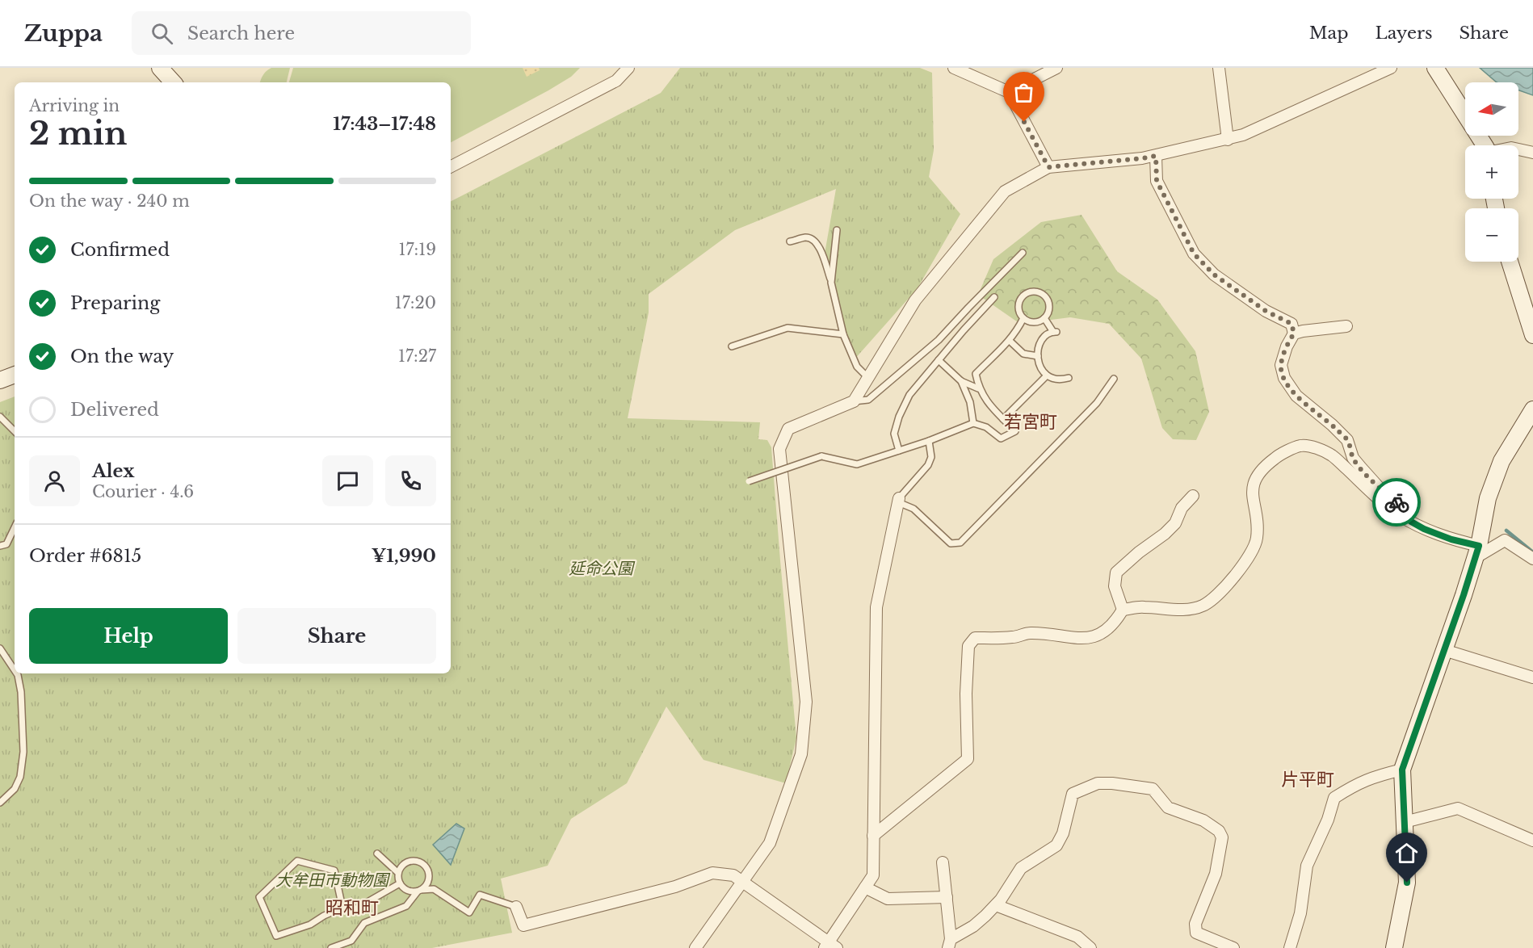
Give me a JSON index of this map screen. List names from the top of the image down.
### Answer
{
  "districts": ["若宮町", "片平町", "昭和町"],
  "parks": ["延命公園", "大牟田市動物園"],
  "north": "left",
  "page": {
    "header": "Zuppa",
    "search": "Search here",
    "nav": ["Map", "Layers", "Share"],
    "map_buttons": ["+", "−"],
    "heading": ["2 min", "Arriving in", "17:43–17:48"],
    "panel": [
      "Alex",
      "Courier · 4.6",
      "Order #6815",
      "¥1,990"
    ],
    "bar": "On the way · 240 m",
    "list": [
      ["Confirmed", "17:19"],
      ["Preparing", "17:20"],
      ["On the way", "17:27"],
      "Delivered"
    ],
    "buttons": ["Help", "Share"]
  }
}
